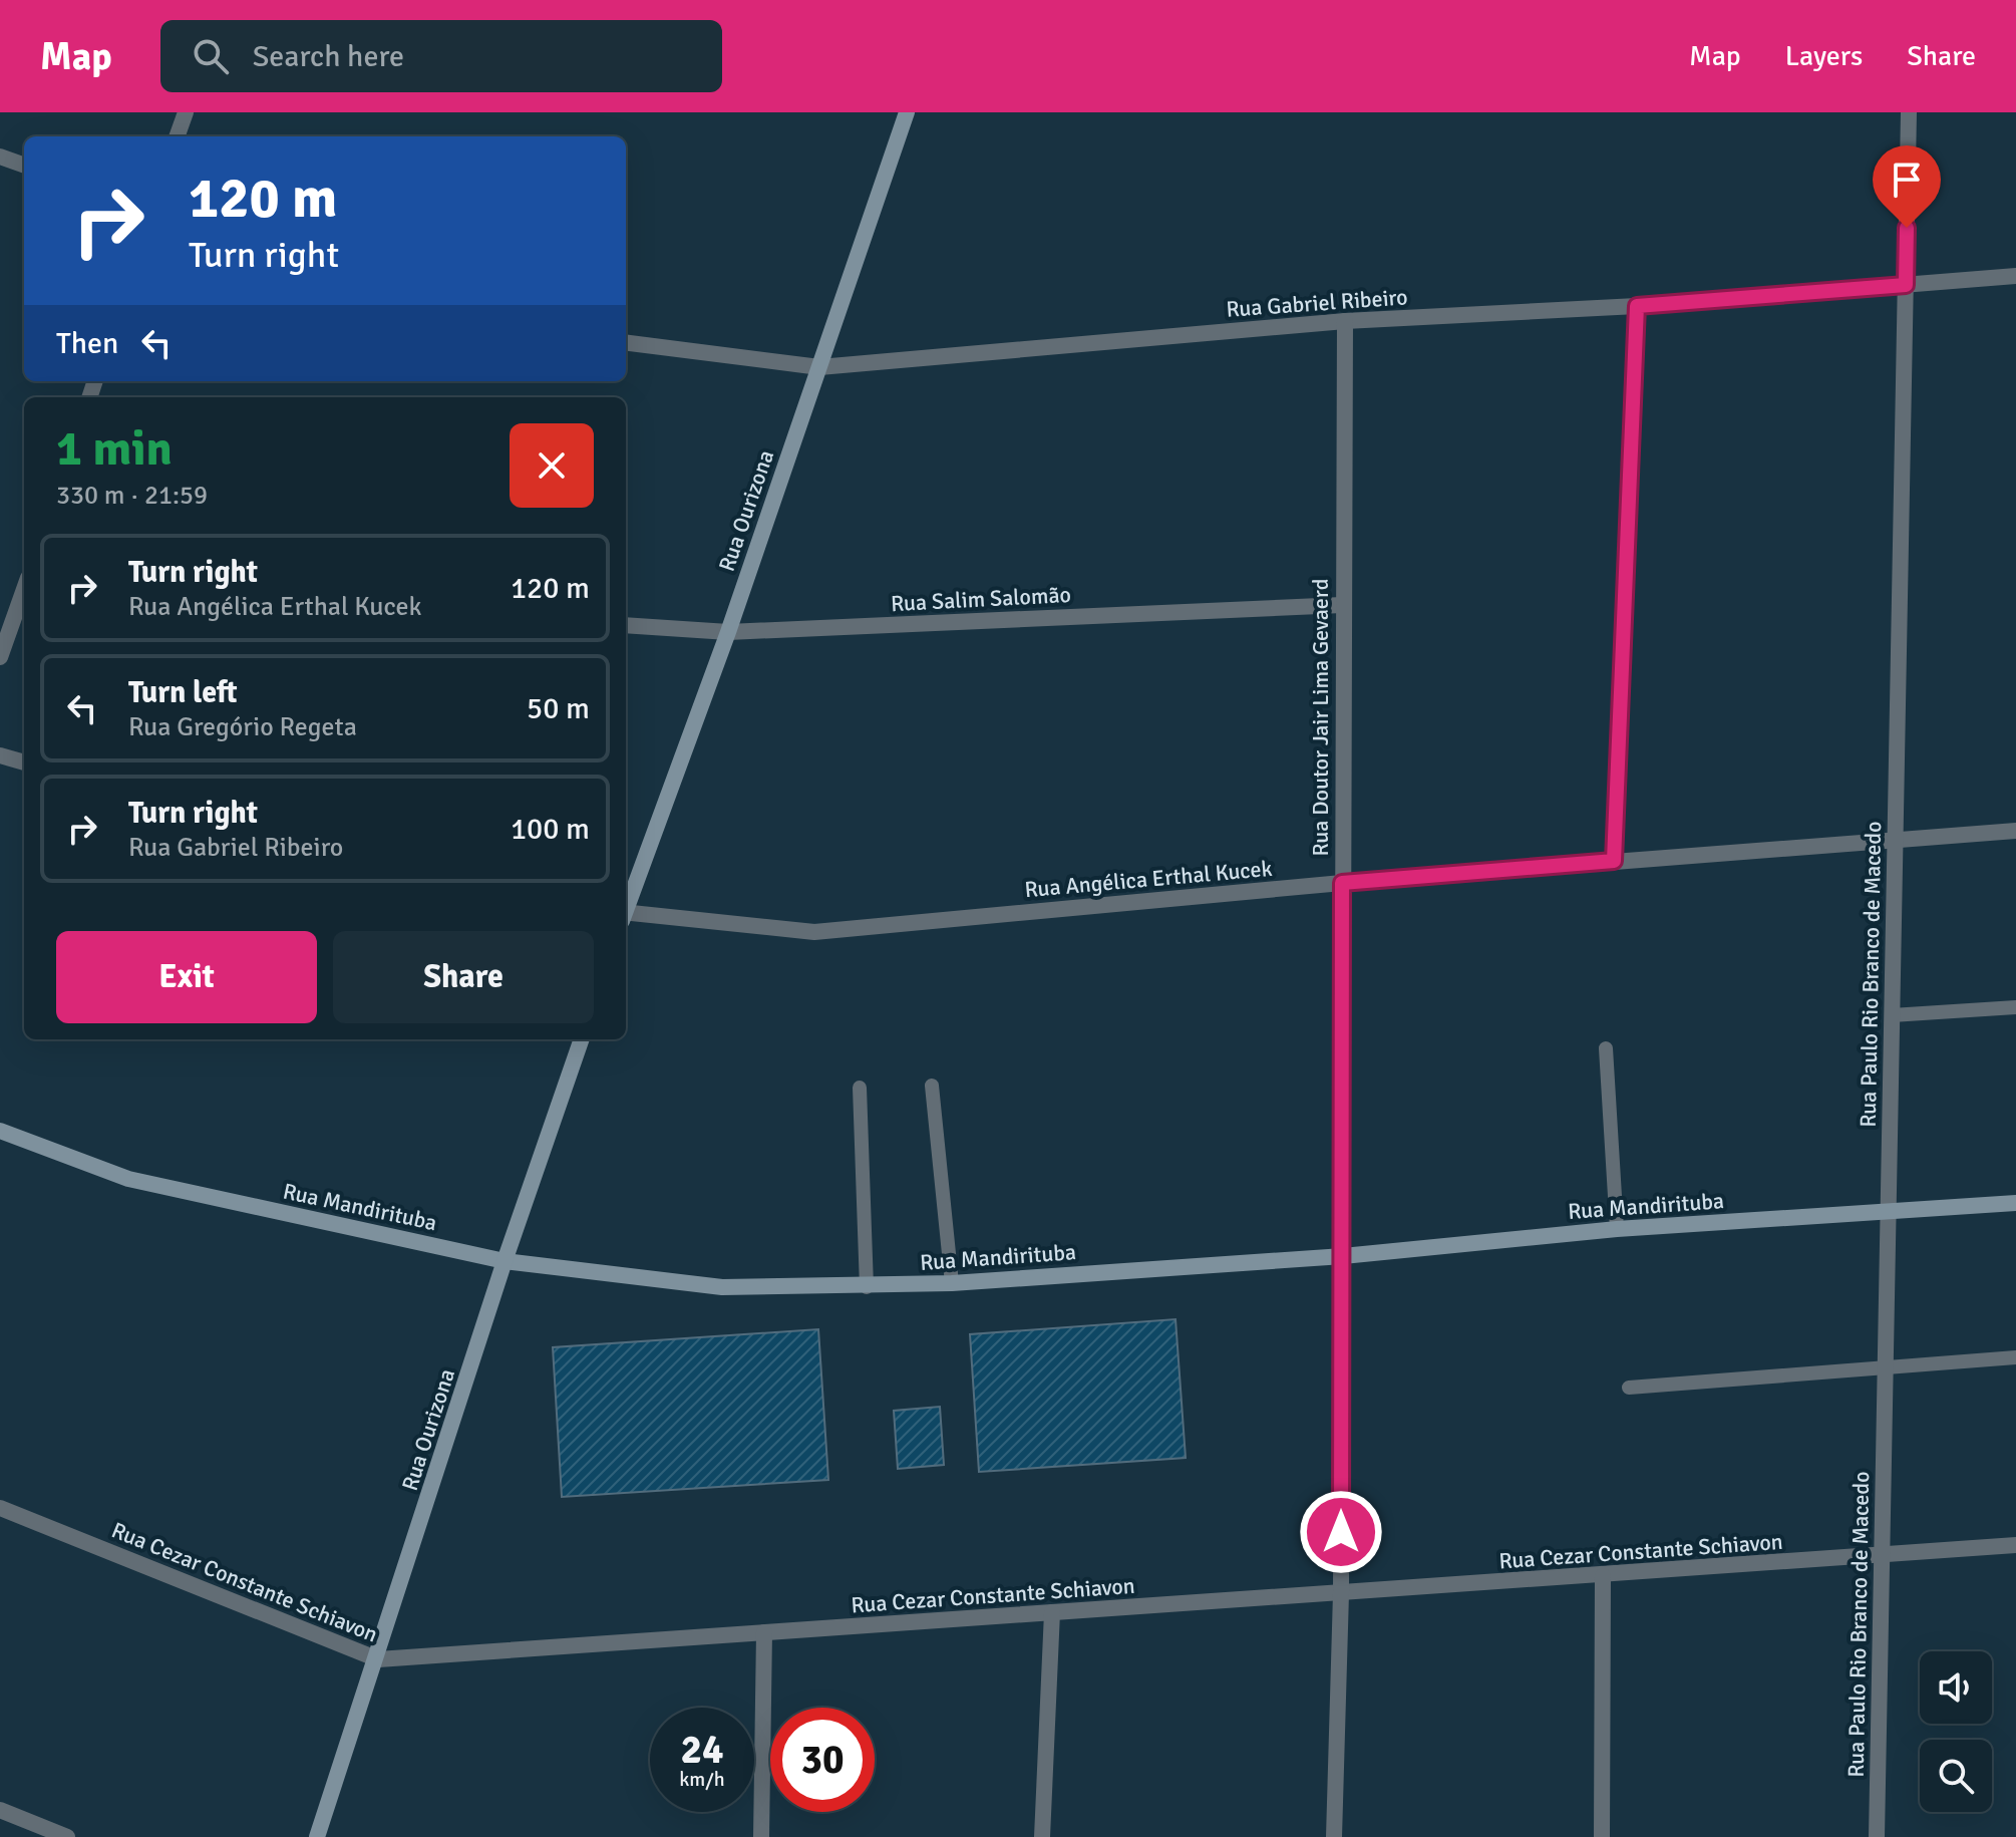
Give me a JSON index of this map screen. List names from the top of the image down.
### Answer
{
  "streets": {
    "street": [
      "Rua Gabriel Ribeiro",
      "Rua Ourizona",
      "Rua Salim Salomão",
      "Rua Doutor Jair Lima Gevaerd",
      "Rua Angélica Erthal Kucek",
      "Rua Paulo Rio Branco de Macedo",
      "Rua Mandirituba",
      "Rua Cezar Constante Schiavon"
    ]
  },
  "crossings": [
    ["Rua Gabriel Ribeiro", "Rua Ourizona"],
    ["Rua Gabriel Ribeiro", "Rua Doutor Jair Lima Gevaerd"],
    ["Rua Gabriel Ribeiro", "Rua Paulo Rio Branco de Macedo"],
    ["Rua Ourizona", "Rua Salim Salomão"],
    ["Rua Ourizona", "Rua Mandirituba"],
    ["Rua Ourizona", "Rua Cezar Constante Schiavon"],
    ["Rua Salim Salomão", "Rua Doutor Jair Lima Gevaerd"],
    ["Rua Doutor Jair Lima Gevaerd", "Rua Angélica Erthal Kucek"],
    ["Rua Doutor Jair Lima Gevaerd", "Rua Mandirituba"],
    ["Rua Doutor Jair Lima Gevaerd", "Rua Cezar Constante Schiavon"],
    ["Rua Angélica Erthal Kucek", "Rua Paulo Rio Branco de Macedo"],
    ["Rua Paulo Rio Branco de Macedo", "Rua Mandirituba"],
    ["Rua Paulo Rio Branco de Macedo", "Rua Cezar Constante Schiavon"]
  ],
  "page": {
    "header": "Map",
    "search": "Search here",
    "nav": ["Map", "Layers", "Share"],
    "turn": ["120 m", "Turn right"],
    "then": "Then",
    "heading": ["1 min", "330 m · 21:59"],
    "list": [
      {
        "name": "Turn right",
        "note": "Rua Angélica Erthal Kucek",
        "value": "120 m"
      },
      {
        "name": "Turn left",
        "note": "Rua Gregório Regeta",
        "value": "50 m"
      },
      {
        "name": "Turn right",
        "note": "Rua Gabriel Ribeiro",
        "value": "100 m"
      }
    ],
    "buttons": ["Exit", "Share"],
    "speed": "24 km/h",
    "limit": "30"
  }
}
